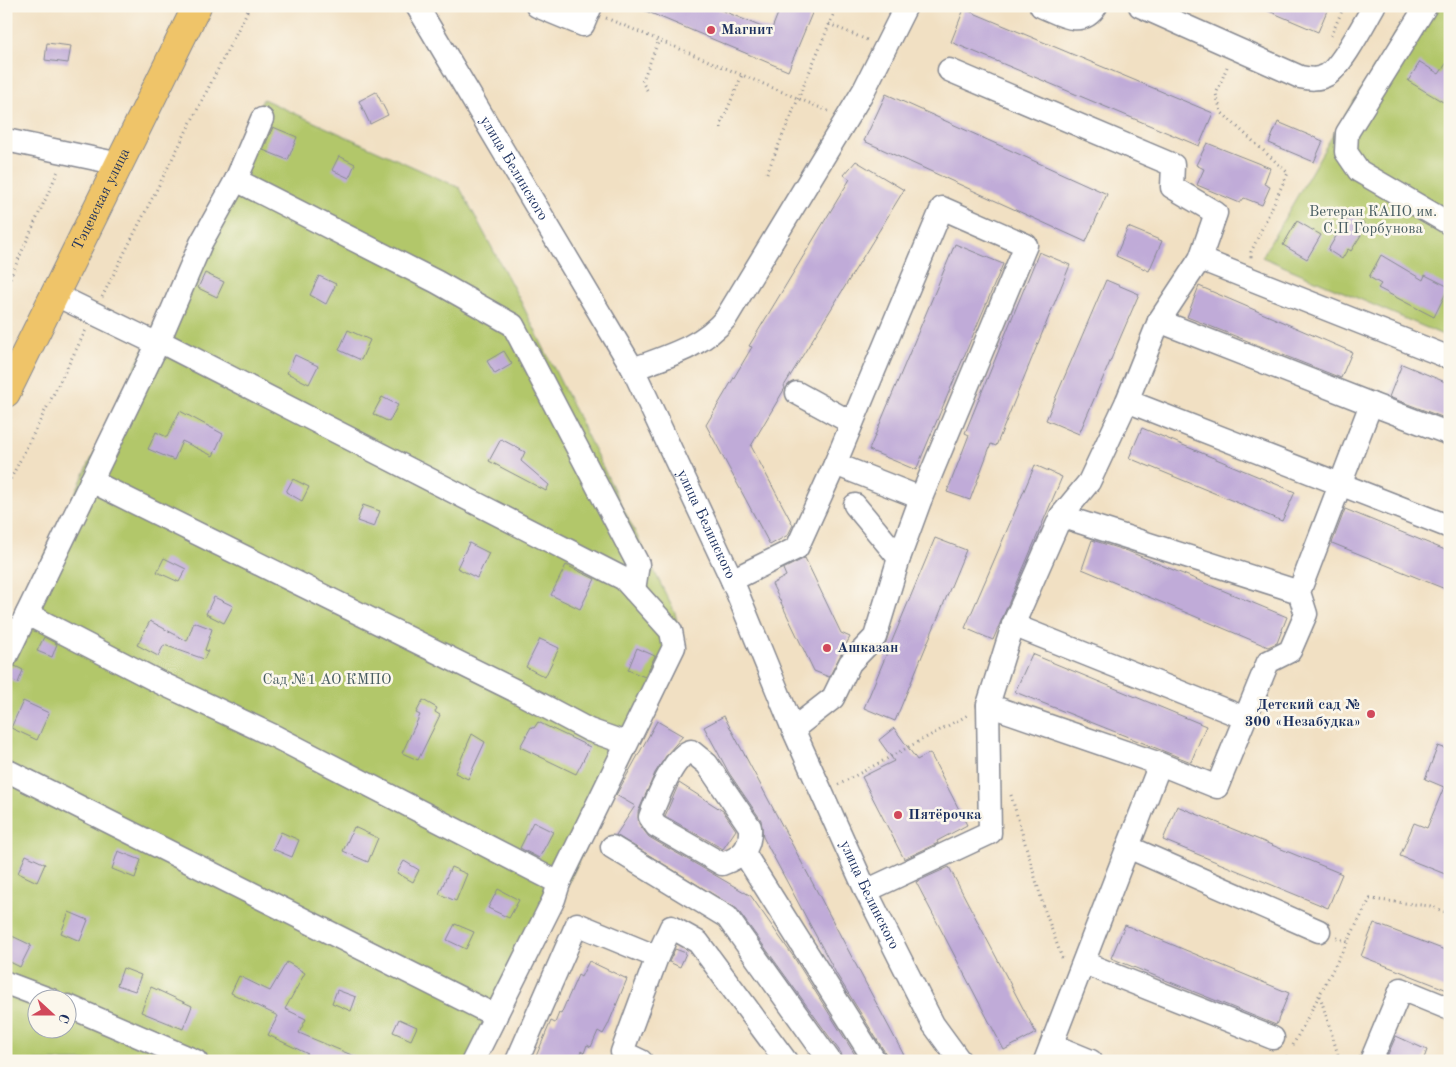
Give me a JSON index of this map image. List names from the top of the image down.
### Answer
{
  "streets": {
    "main road": ["Тэцевская улица"],
    "street": ["улица Белинского"]
  },
  "parks": ["Ветеран КАПО им. С.П Горбунова", "Сад №1 АО КМПО"],
  "places": [
    "Магнит",
    "Ашказан",
    "Детский сад № 300 «Незабудка»",
    "Пятёрочка"
  ],
  "north": "right"
}
